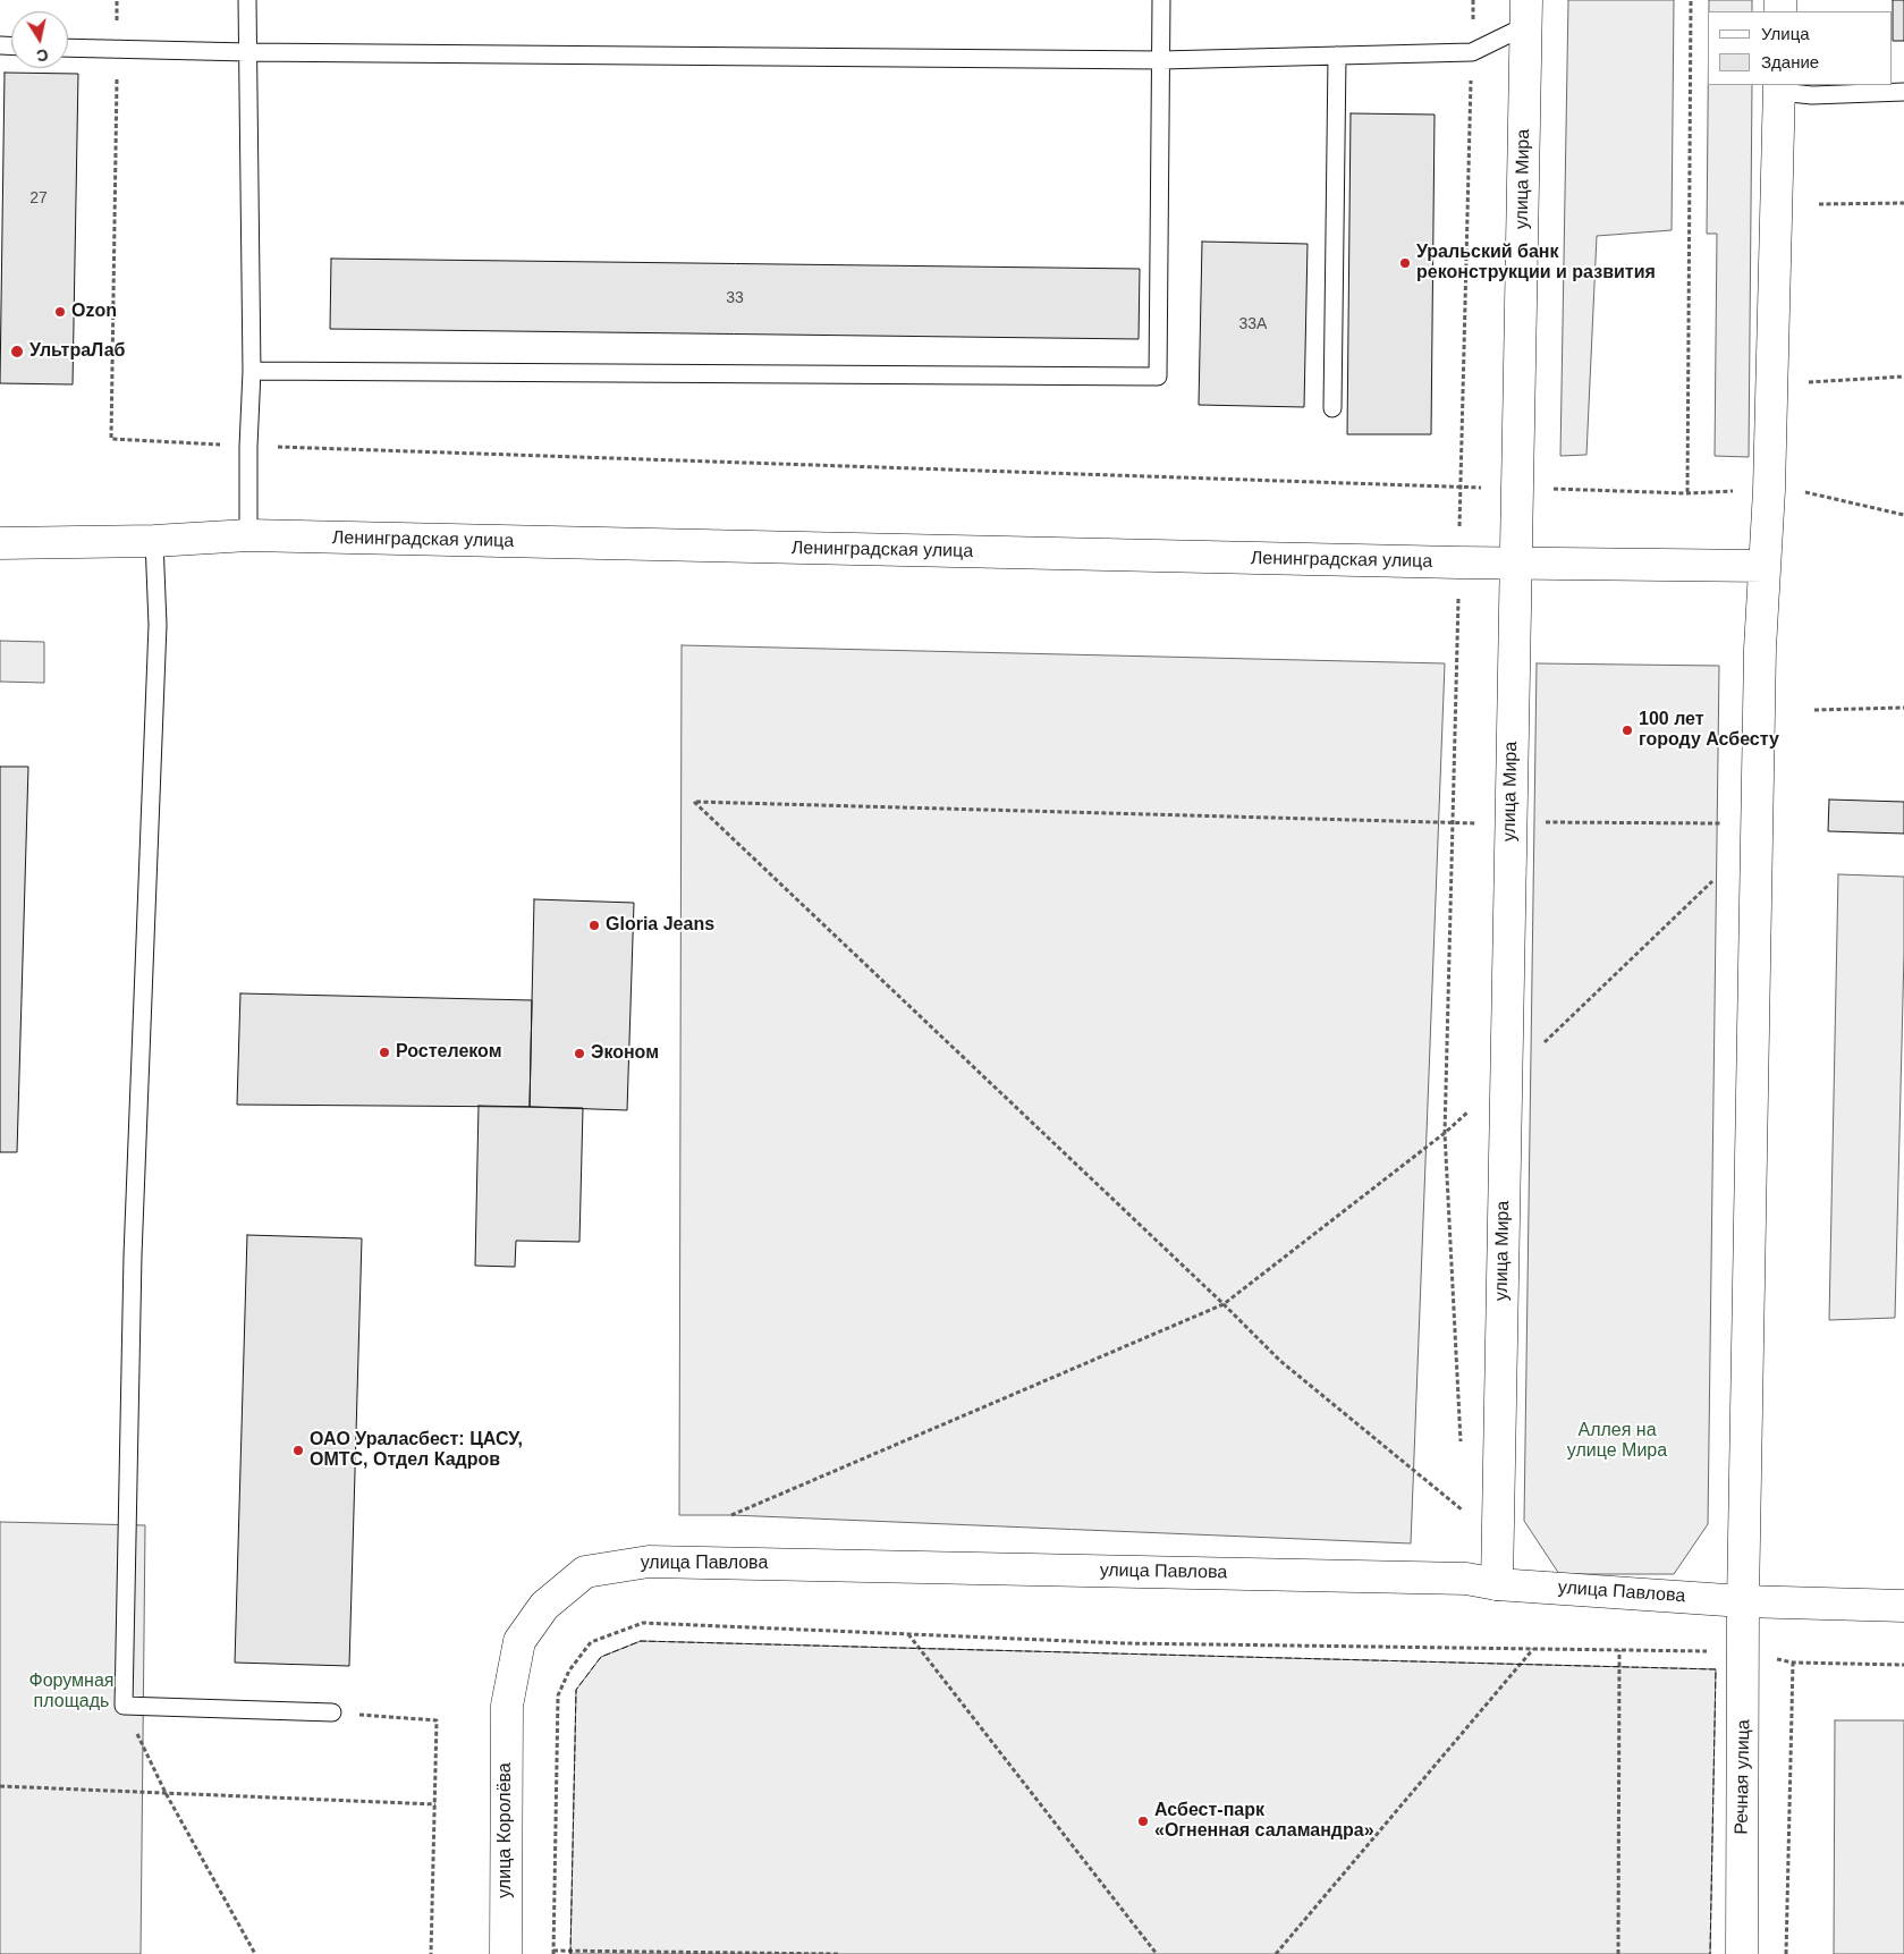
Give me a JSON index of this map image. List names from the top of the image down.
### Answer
{
  "streets": {
    "street": [
      "улица Мира",
      "Ленинградская улица",
      "улица Павлова",
      "Речная улица",
      "улица Королёва"
    ]
  },
  "crossings": [
    ["улица Мира", "Ленинградская улица"],
    ["улица Мира", "улица Павлова"],
    ["улица Павлова", "Речная улица"],
    ["улица Павлова", "улица Королёва"]
  ],
  "parks": ["Аллея на улице Мира", "Форумная площадь"],
  "places": [
    "Уральский банк реконструкции и развития",
    "Ozon",
    "УльтраЛаб",
    "100 лет городу Асбесту",
    "Gloria Jeans",
    "Ростелеком",
    "Эконом",
    "ОАО Ураласбест: ЦАСУ, ОМТС, Отдел Кадров",
    "Асбест-парк «Огненная саламандра»"
  ],
  "house_numbers": ["27", "33", "33А"],
  "legend": ["Улица", "Здание"],
  "north": "bottom"
}
